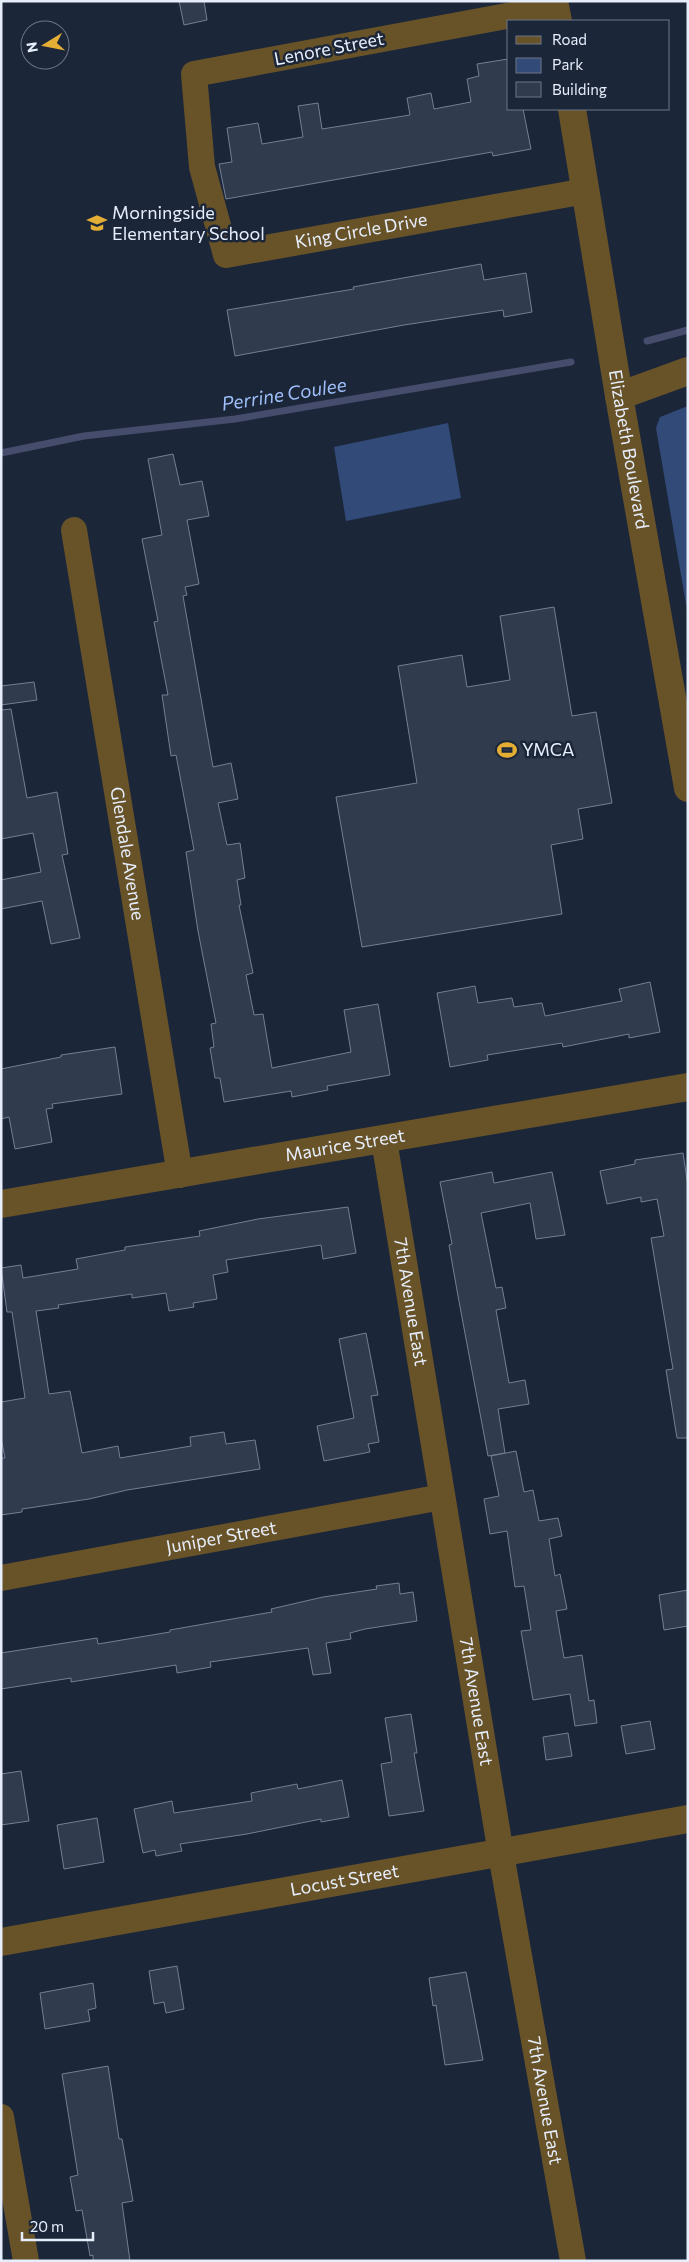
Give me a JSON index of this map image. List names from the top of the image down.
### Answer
{
  "streets": {
    "street": [
      "Lenore Street",
      "King Circle Drive",
      "Elizabeth Boulevard",
      "Glendale Avenue",
      "Maurice Street",
      "7th Avenue East",
      "Juniper Street",
      "Locust Street"
    ]
  },
  "crossings": [
    ["Lenore Street", "King Circle Drive"],
    ["King Circle Drive", "Elizabeth Boulevard"],
    ["Glendale Avenue", "Maurice Street"],
    ["Maurice Street", "7th Avenue East"],
    ["7th Avenue East", "Juniper Street"],
    ["7th Avenue East", "Locust Street"]
  ],
  "water": ["Perrine Coulee"],
  "places": {
    "school or university": ["Morningside Elementary School"],
    "sports": ["YMCA"]
  },
  "legend": ["Road", "Park", "Building"],
  "scale_bar": "20 m",
  "north": "left"
}
